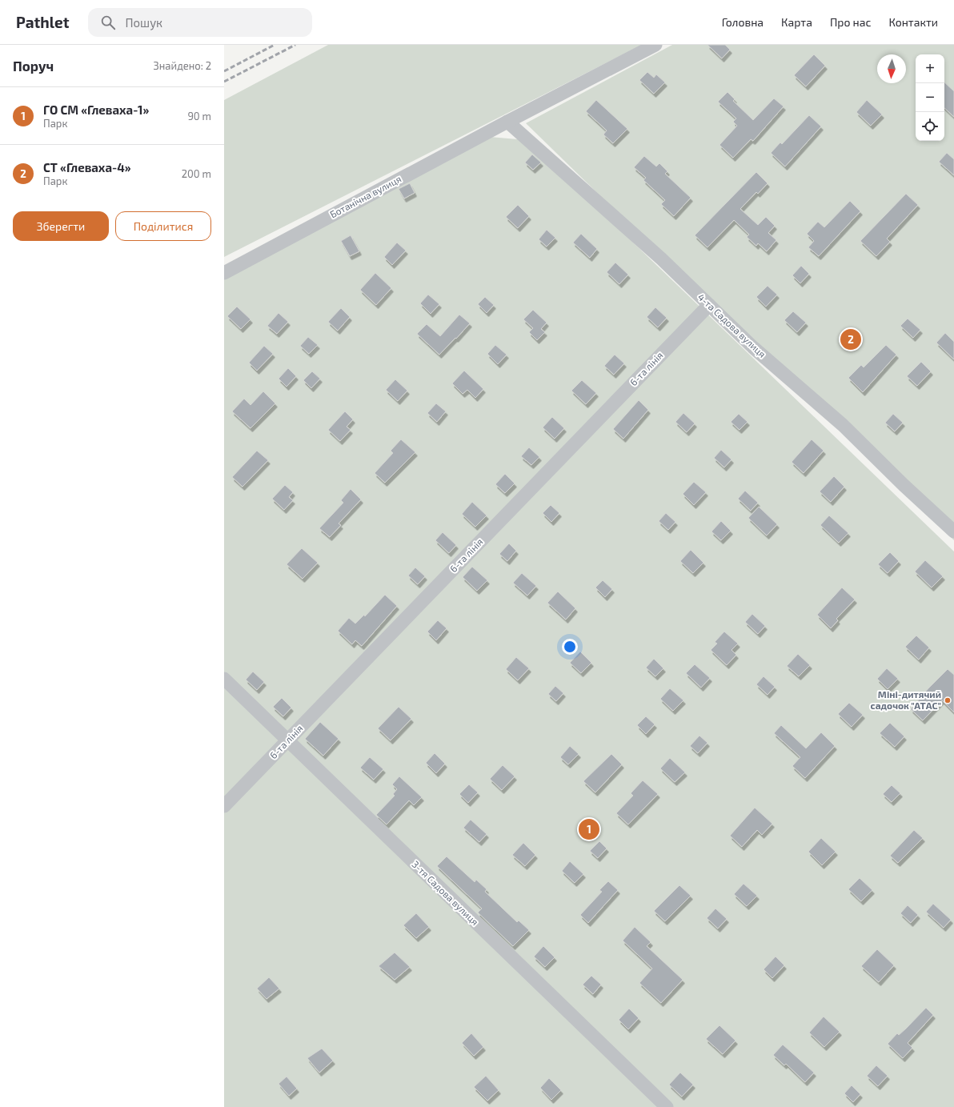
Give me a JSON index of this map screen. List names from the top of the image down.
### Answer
{
  "streets": {
    "street": [
      "Ботанічна вулиця",
      "4-та Садова вулиця",
      "6-та лінія",
      "3-тя Садова вулиця"
    ]
  },
  "crossings": [
    ["Ботанічна вулиця", "4-та Садова вулиця"],
    ["4-та Садова вулиця", "6-та лінія"],
    ["6-та лінія", "3-тя Садова вулиця"]
  ],
  "places": ["Міні-дитячий садочок \"АТАС\""],
  "north": "bottom",
  "page": {
    "header": "Pathlet",
    "search": "Пошук",
    "nav": [
      "Головна",
      "Карта",
      "Про нас",
      "Контакти"
    ],
    "heading": ["Поруч", "Знайдено: 2"],
    "map_buttons": ["+", "−"],
    "list": [
      {
        "mark": "1",
        "name": "ГО СМ «Глеваха-1»",
        "note": "Парк",
        "value": "90 m"
      },
      {
        "mark": "2",
        "name": "СТ «Глеваха-4»",
        "note": "Парк",
        "value": "200 m"
      }
    ],
    "buttons": ["Зберегти", "Поділитися"],
    "pins": ["2", "1"]
  }
}
